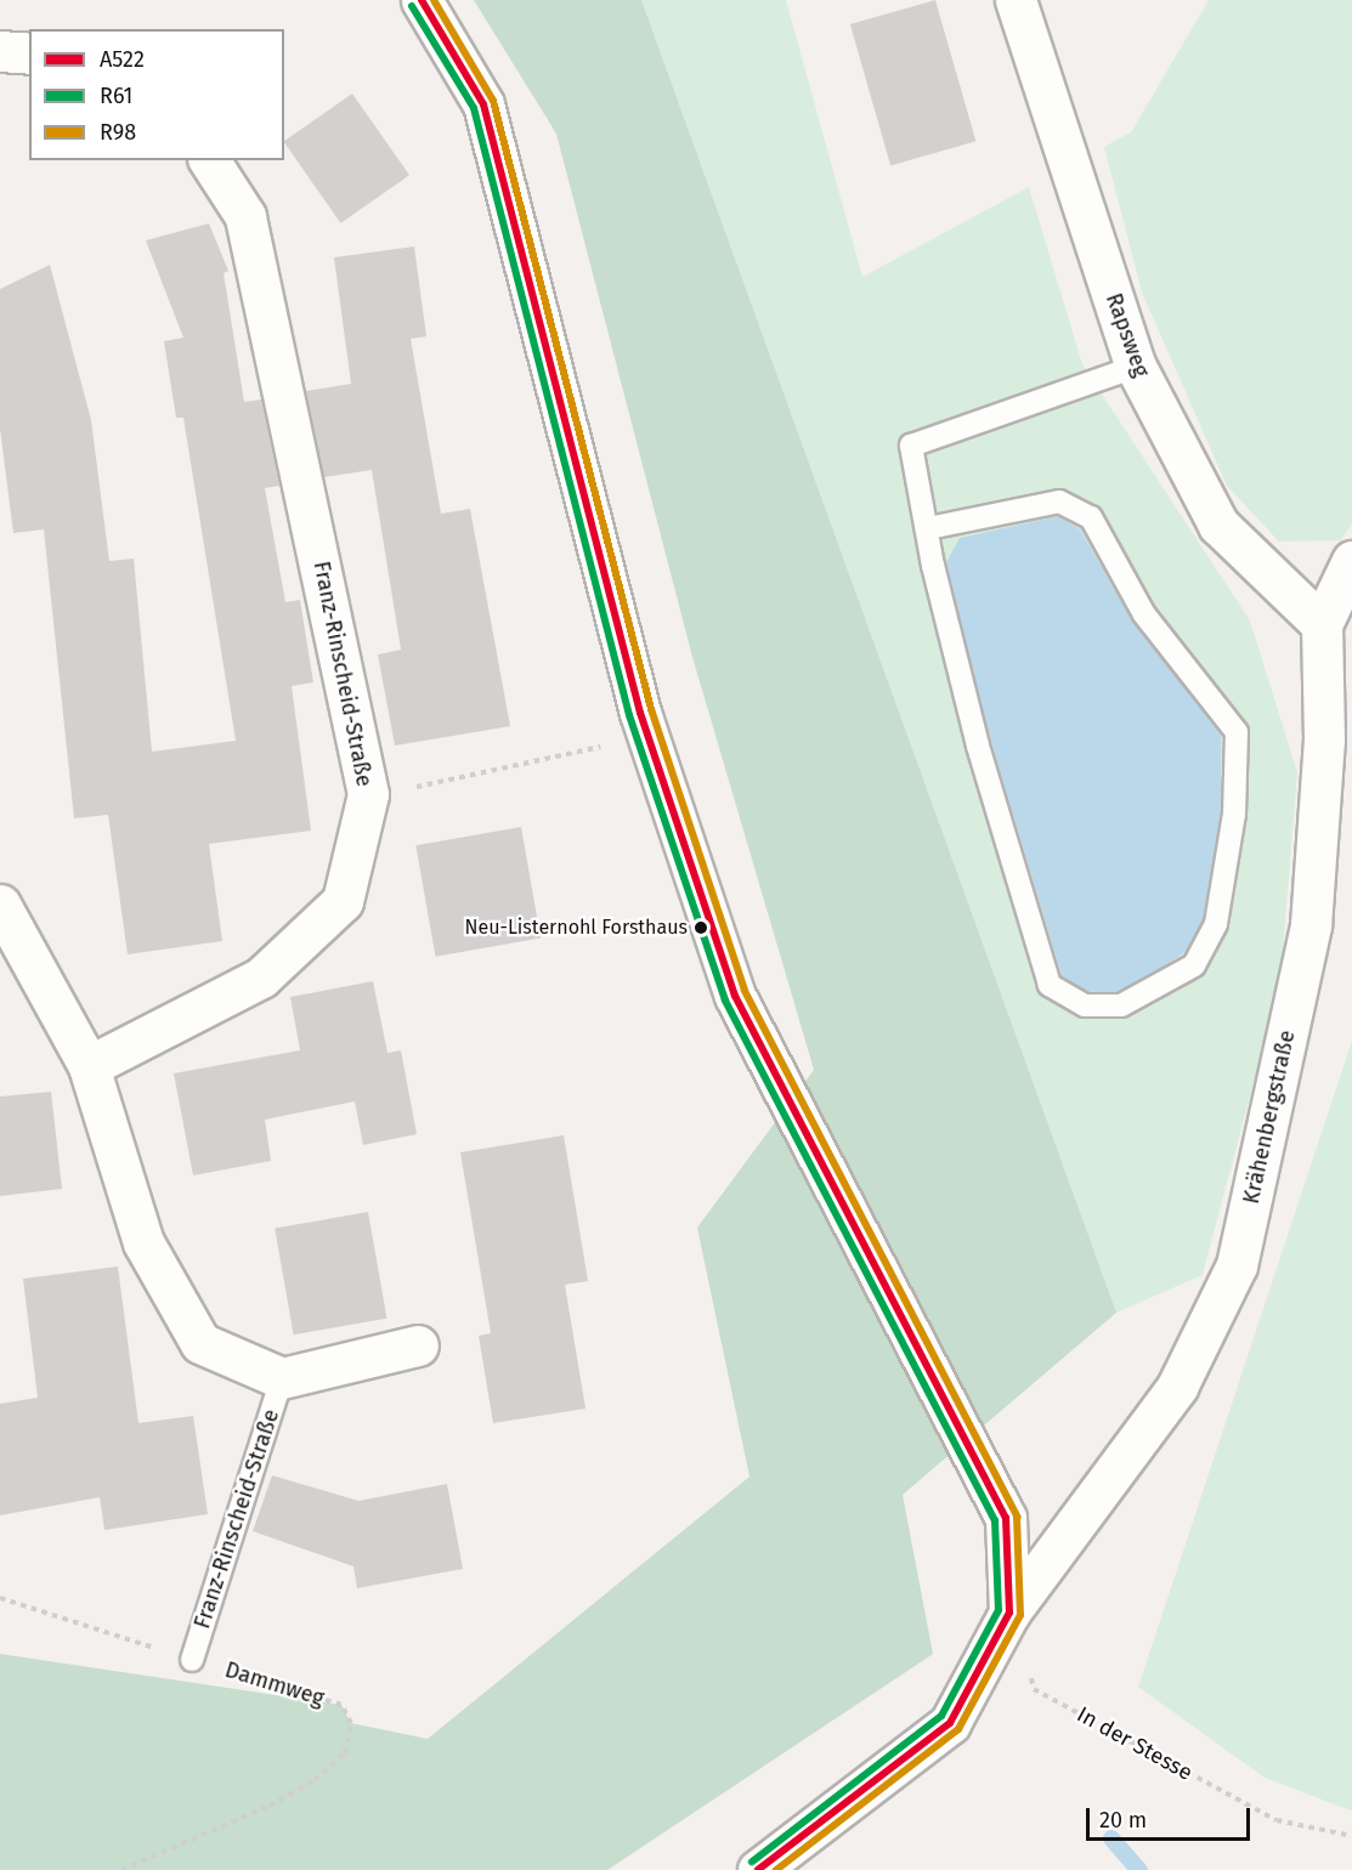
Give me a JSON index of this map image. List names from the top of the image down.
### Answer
{
  "streets": {
    "street": ["Rapsweg", "Franz-Rinscheid-Straße", "Krähenbergstraße"],
    "path": ["Dammweg", "In der Stesse"]
  },
  "crossings": [
    ["Rapsweg", "Krähenbergstraße"],
    ["Franz-Rinscheid-Straße", "Dammweg"],
    ["Krähenbergstraße", "In der Stesse"]
  ],
  "places": ["Neu-Listernohl Forsthaus"],
  "lines": ["transit line A522", "transit line R98", "transit line R61"],
  "legend": ["A522", "R61", "R98"],
  "scale_bar": "20 m"
}
